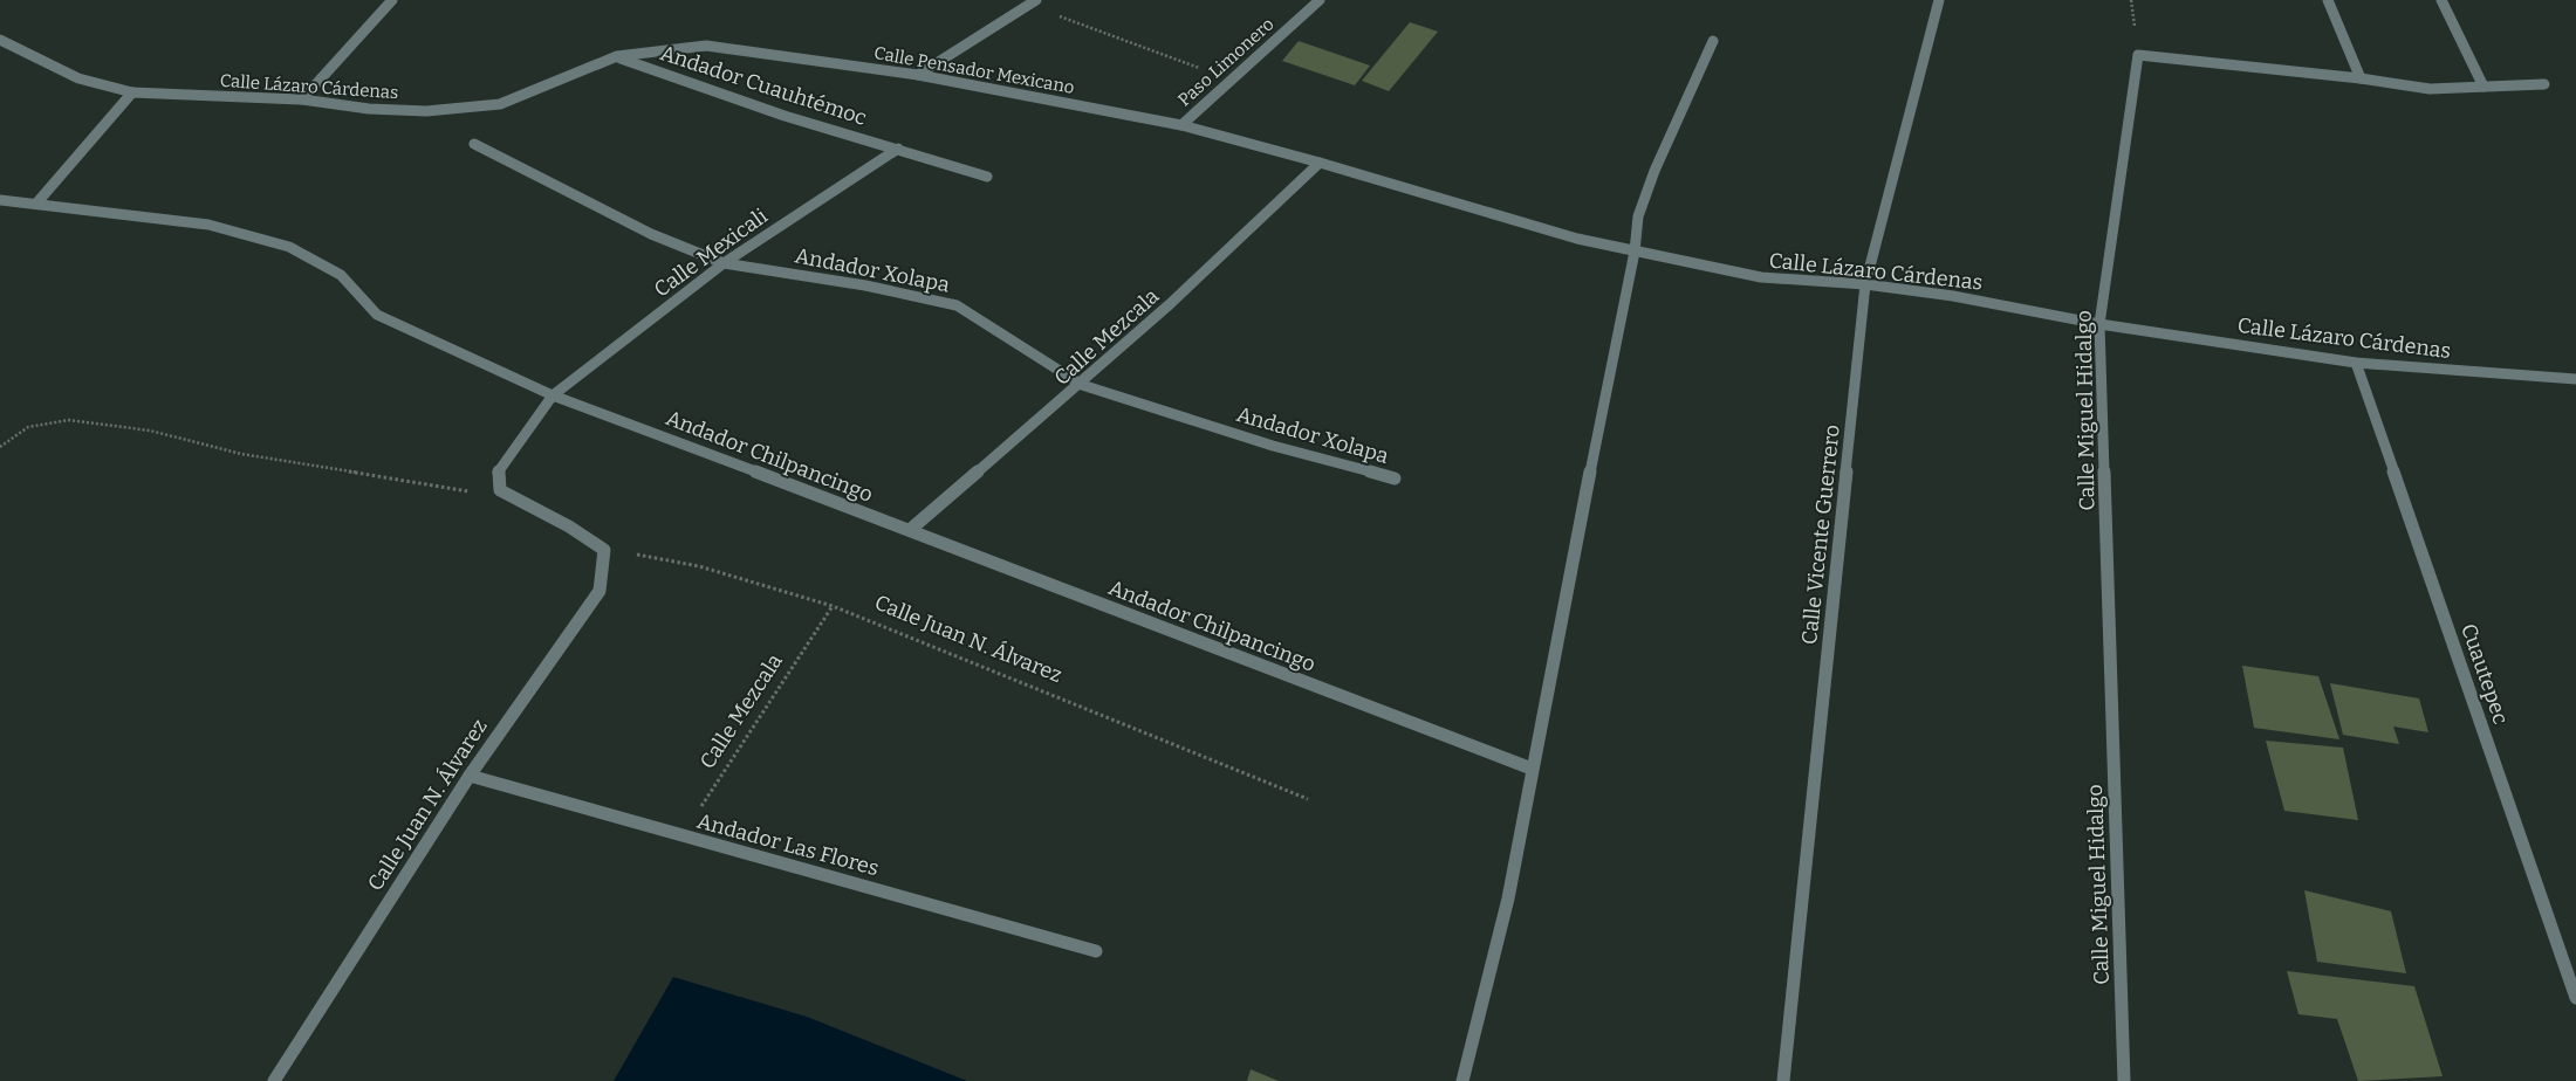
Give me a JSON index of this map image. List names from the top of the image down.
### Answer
{
  "streets": {
    "street": [
      "Paso Limonero",
      "Calle Pensador Mexicano",
      "Andador Cuauhtémoc",
      "Calle Lázaro Cárdenas",
      "Calle Mexicali",
      "Andador Xolapa",
      "Calle Mezcala",
      "Calle Miguel Hidalgo",
      "Andador Chilpancingo",
      "Calle Vicente Guerrero",
      "Calle Juan N. Álvarez",
      "Cuautepec",
      "Andador Las Flores"
    ]
  },
  "crossings": [
    ["Paso Limonero", "Calle Pensador Mexicano"],
    ["Calle Pensador Mexicano", "Andador Cuauhtémoc"],
    ["Calle Pensador Mexicano", "Calle Lázaro Cárdenas"],
    ["Calle Pensador Mexicano", "Calle Mezcala"],
    ["Andador Cuauhtémoc", "Calle Lázaro Cárdenas"],
    ["Andador Cuauhtémoc", "Calle Mexicali"],
    ["Calle Lázaro Cárdenas", "Calle Mezcala"],
    ["Calle Lázaro Cárdenas", "Calle Miguel Hidalgo"],
    ["Calle Lázaro Cárdenas", "Calle Vicente Guerrero"],
    ["Calle Lázaro Cárdenas", "Cuautepec"],
    ["Calle Mexicali", "Andador Xolapa"],
    ["Calle Mexicali", "Andador Chilpancingo"],
    ["Andador Xolapa", "Calle Mezcala"],
    ["Calle Mezcala", "Andador Chilpancingo"],
    ["Calle Mezcala", "Calle Juan N. Álvarez"],
    ["Calle Mezcala", "Andador Las Flores"],
    ["Calle Juan N. Álvarez", "Andador Las Flores"]
  ]
}
